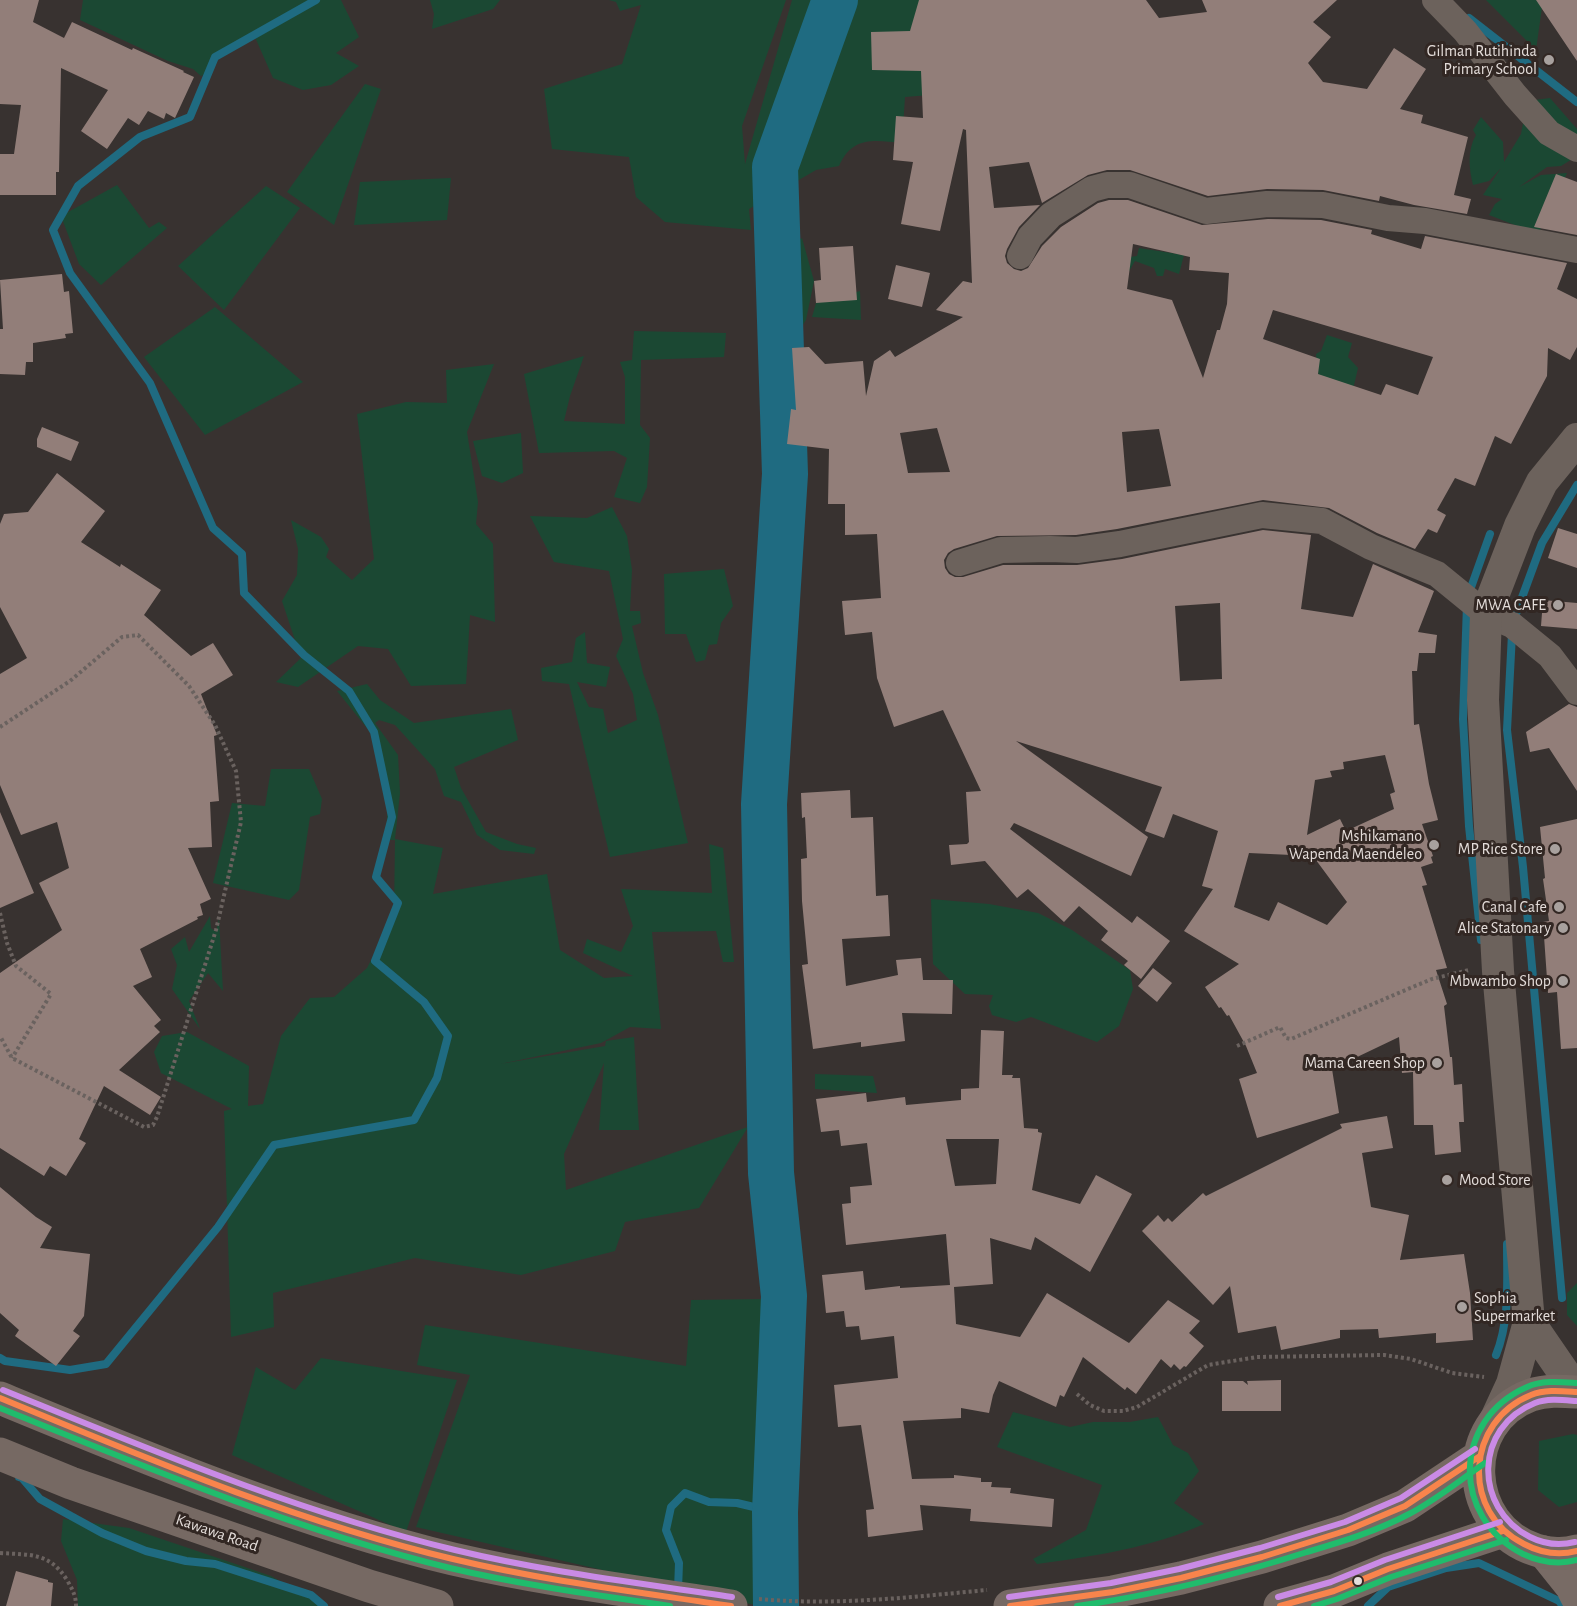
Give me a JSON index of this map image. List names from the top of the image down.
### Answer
{
  "streets": {
    "main road": ["Kawawa Road"]
  },
  "places": [
    "Gilman Rutihinda Primary School",
    "MWA CAFE",
    "Mshikamano Wapenda Maendeleo",
    "MP Rice Store",
    "Canal Cafe",
    "Alice Statonary",
    "Mbwambo Shop",
    "Mama Careen Shop",
    "Mood Store",
    "Sophia Supermarket"
  ]
}
